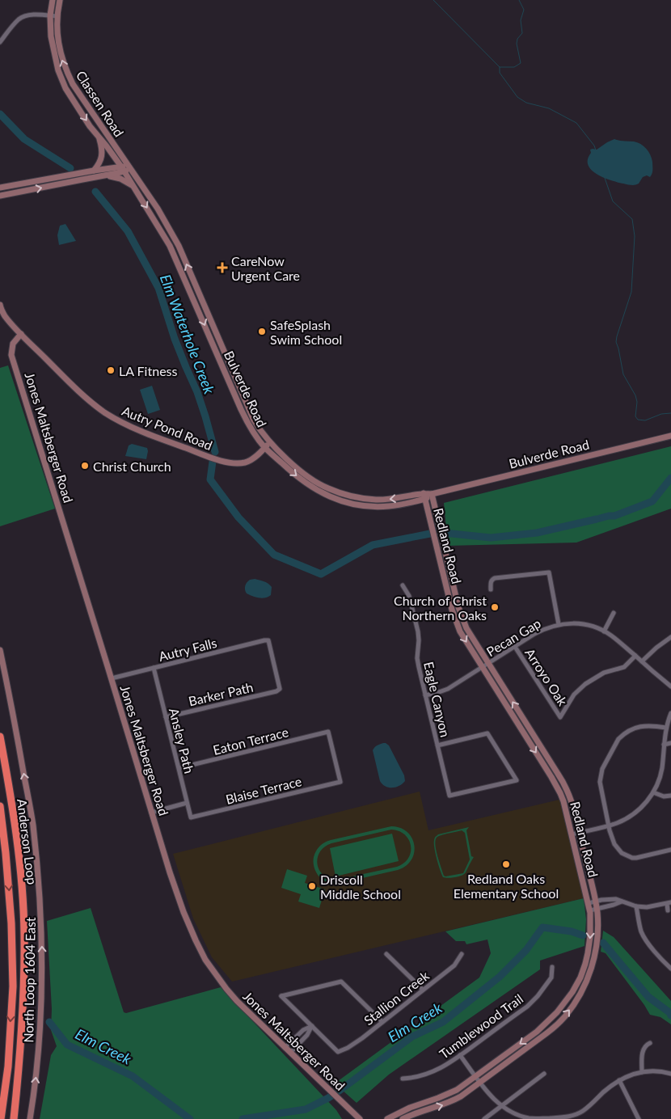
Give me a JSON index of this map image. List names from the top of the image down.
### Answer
{
  "streets": {
    "highway": ["Anderson Loop"],
    "main road": [
      "Classen Road",
      "Bulverde Road",
      "Autry Pond Road",
      "Jones Maltsberger Road",
      "Redland Road",
      "North Loop 1604 East"
    ],
    "street": [
      "Pecan Gap",
      "Autry Falls",
      "Arroyo Oak",
      "Barker Path",
      "Eagle Canyon",
      "Ansley Path",
      "Eaton Terrace",
      "Blaise Terrace",
      "Stallion Creek",
      "Tumblewood Trail"
    ]
  },
  "crossings": [
    ["Classen Road", "Bulverde Road"],
    ["Bulverde Road", "Autry Pond Road"],
    ["Bulverde Road", "Redland Road"],
    ["Autry Pond Road", "Jones Maltsberger Road"],
    ["Jones Maltsberger Road", "Autry Falls"],
    ["Redland Road", "Pecan Gap"],
    ["Pecan Gap", "Arroyo Oak"],
    ["Pecan Gap", "Eagle Canyon"],
    ["Autry Falls", "Barker Path"],
    ["Autry Falls", "Ansley Path"],
    ["Barker Path", "Ansley Path"],
    ["Ansley Path", "Eaton Terrace"],
    ["Ansley Path", "Blaise Terrace"],
    ["Eaton Terrace", "Blaise Terrace"]
  ],
  "one_way": ["North Loop 1604 East"],
  "water": ["Elm Waterhole Creek", "Elm Creek"],
  "places": {
    "health": ["CareNow Urgent Care"],
    "other": [
      "SafeSplash Swim School",
      "LA Fitness",
      "Christ Church",
      "Church of Christ Northern Oaks",
      "Redland Oaks Elementary School",
      "Driscoll Middle School"
    ]
  }
}
